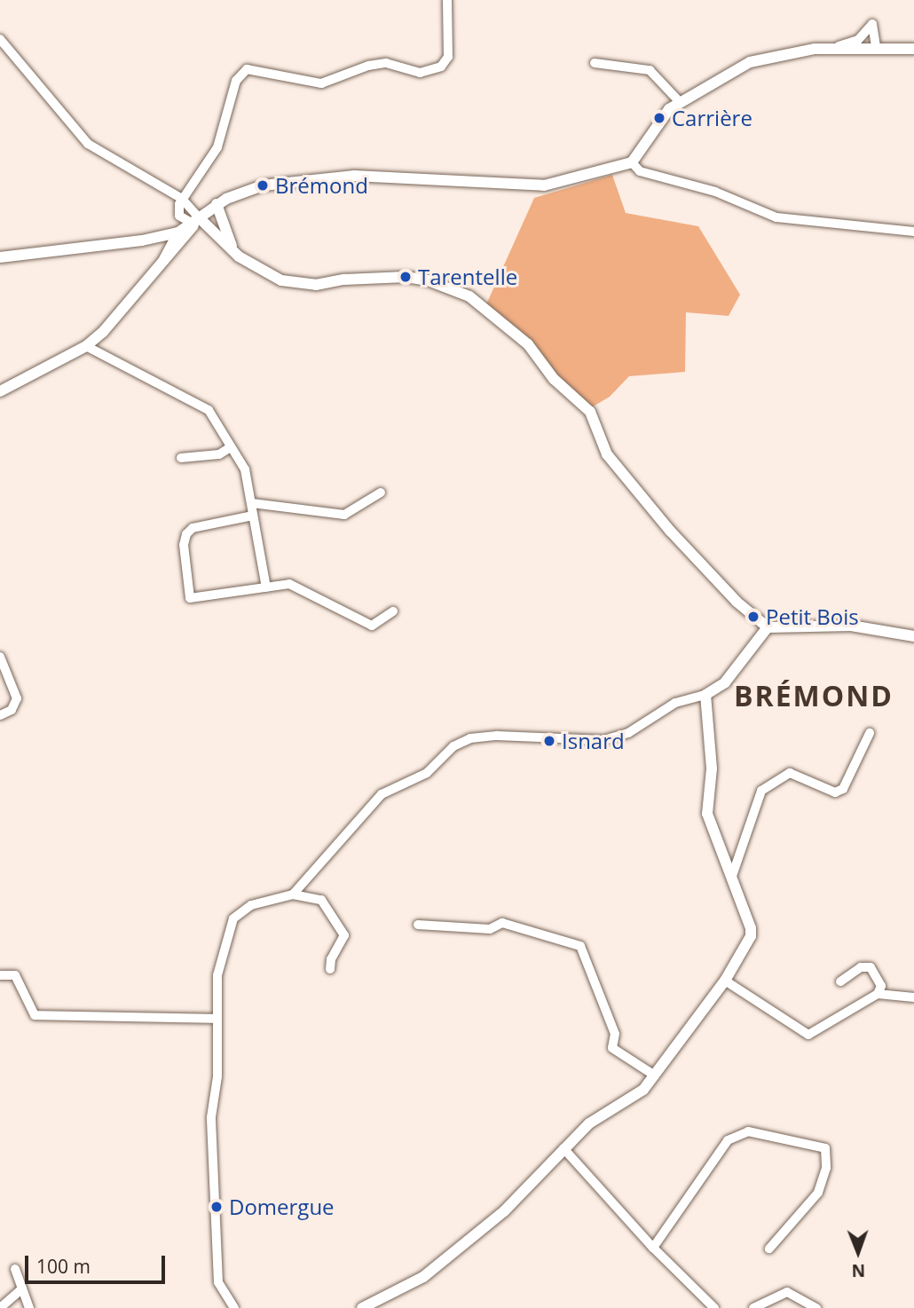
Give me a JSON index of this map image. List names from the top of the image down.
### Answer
{
  "districts": ["BRÉMOND"],
  "places": [
    "Carrière",
    "Brémond",
    "Tarentelle",
    "Petit Bois",
    "Isnard",
    "Domergue"
  ],
  "scale_bar": "100 m",
  "north": "bottom"
}
